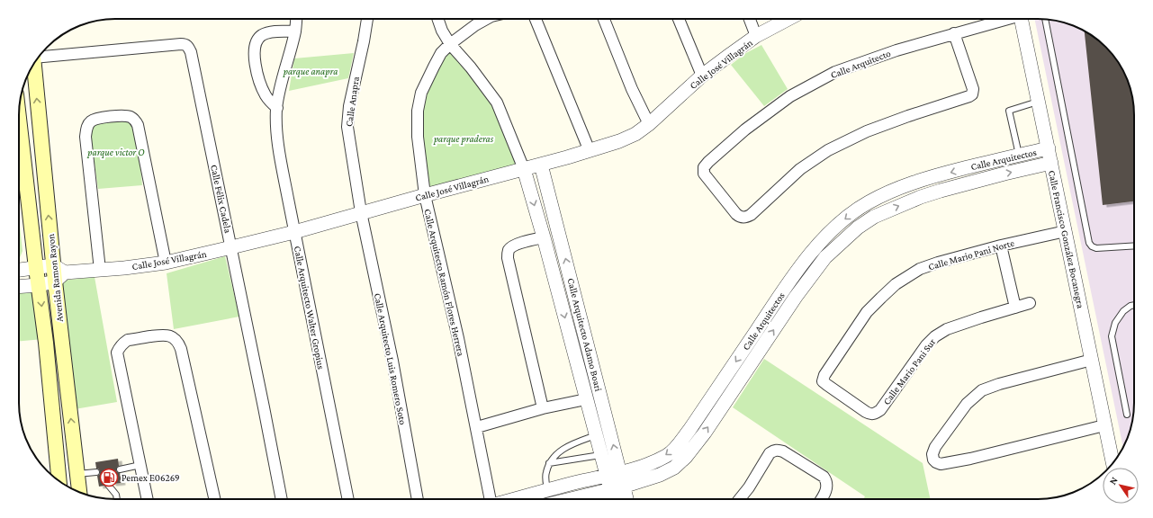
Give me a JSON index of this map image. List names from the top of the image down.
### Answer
{
  "streets": {
    "main road": ["Avenida Ramon Rayon"],
    "street": [
      "Calle José Villagrán",
      "Calle Arquitecto",
      "Calle Anapra",
      "Calle Arquitectos",
      "Calle Félix Cadela",
      "Calle Francisco González Bocanegra",
      "Calle Mario Pani Norte",
      "Calle Arquitecto Ramón Flores Herrera",
      "Calle Arquitecto Walter Gropius",
      "Calle Arquitecto Adamo Boari",
      "Calle Arquitecto Luis Romero Soto",
      "Calle Mario Pani Sur"
    ]
  },
  "crossings": [
    ["Calle José Villagrán", "Calle Anapra"],
    ["Calle José Villagrán", "Calle Félix Cadela"],
    ["Calle José Villagrán", "Avenida Ramon Rayon"],
    ["Calle José Villagrán", "Calle Arquitecto Ramón Flores Herrera"],
    ["Calle José Villagrán", "Calle Arquitecto Walter Gropius"],
    ["Calle José Villagrán", "Calle Arquitecto Adamo Boari"],
    ["Calle José Villagrán", "Calle Arquitecto Luis Romero Soto"],
    ["Calle Anapra", "Calle Arquitecto Luis Romero Soto"],
    ["Calle Arquitectos", "Calle Francisco González Bocanegra"],
    ["Calle Arquitectos", "Calle Arquitecto Adamo Boari"],
    ["Calle Francisco González Bocanegra", "Calle Mario Pani Norte"],
    ["Calle Mario Pani Norte", "Calle Mario Pani Sur"]
  ],
  "parks": ["parque anapra", "parque praderas", "parque victor O"],
  "places": {
    "fuel station": ["Pemex E06269"]
  },
  "north": "top left"
}
